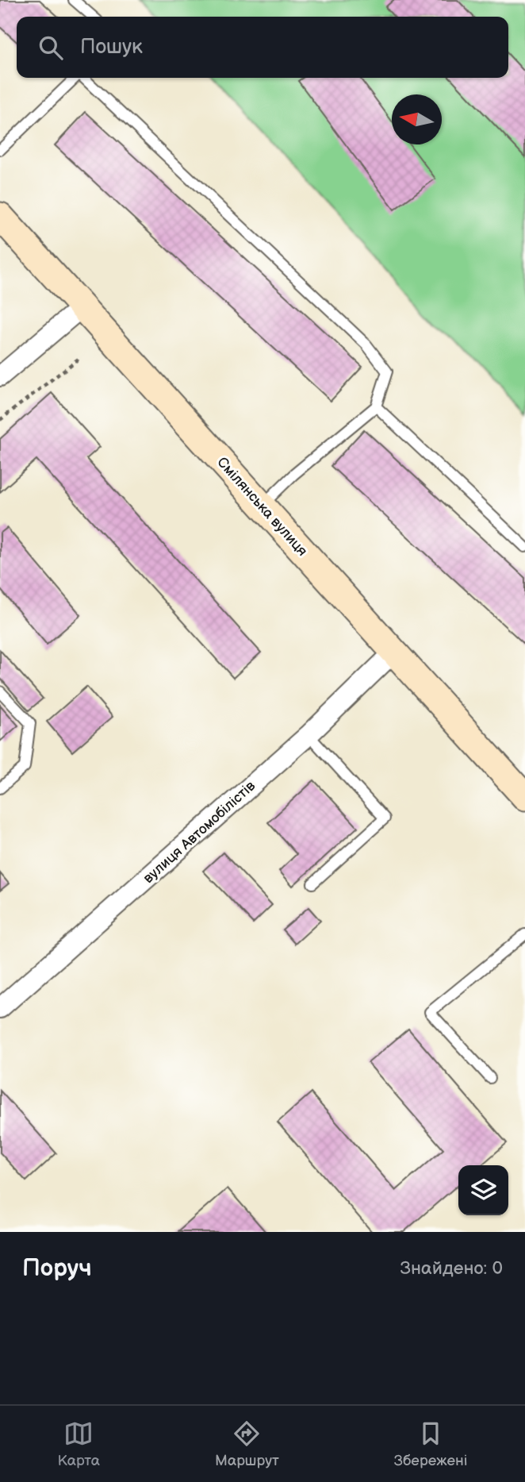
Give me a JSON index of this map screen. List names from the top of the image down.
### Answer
{
  "streets": {
    "main road": ["Смілянська вулиця"],
    "street": ["вулиця Автомобілістів"]
  },
  "crossings": [
    ["Смілянська вулиця", "вулиця Автомобілістів"]
  ],
  "north": "left",
  "page": {
    "search": "Пошук",
    "heading": ["Поруч", "Знайдено: 0"],
    "nav": ["Карта", "Маршрут", "Збережені"]
  }
}
